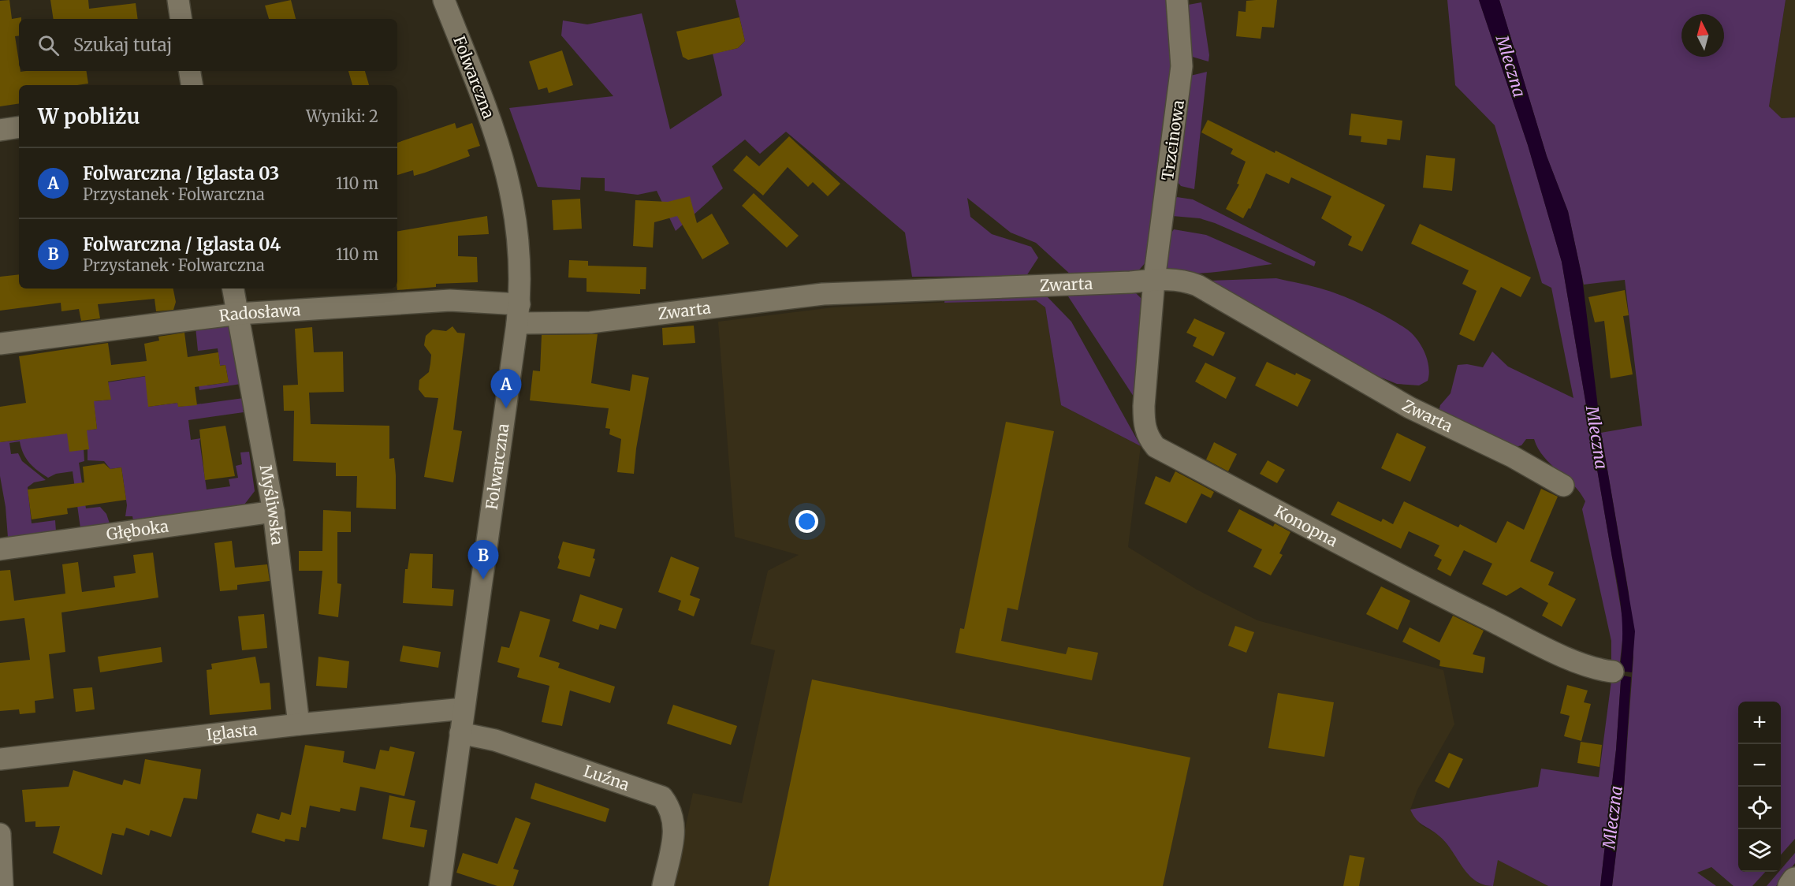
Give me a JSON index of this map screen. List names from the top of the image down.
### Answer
{
  "streets": {
    "street": [
      "Folwarczna",
      "Trzcinowa",
      "Zwarta",
      "Radosława",
      "Myśliwska",
      "Konopna",
      "Głęboka",
      "Iglasta",
      "Luźna"
    ]
  },
  "crossings": [
    ["Folwarczna", "Zwarta"],
    ["Folwarczna", "Radosława"],
    ["Folwarczna", "Iglasta"],
    ["Folwarczna", "Luźna"],
    ["Trzcinowa", "Zwarta"],
    ["Trzcinowa", "Konopna"],
    ["Zwarta", "Radosława"],
    ["Zwarta", "Konopna"],
    ["Radosława", "Myśliwska"],
    ["Myśliwska", "Głęboka"],
    ["Myśliwska", "Iglasta"]
  ],
  "water": ["Mleczna"],
  "north": "top",
  "page": {
    "search": "Szukaj tutaj",
    "heading": ["W pobliżu", "Wyniki: 2"],
    "list": [
      {
        "mark": "A",
        "name": "Folwarczna / Iglasta 03",
        "note": "Przystanek · Folwarczna",
        "value": "110 m"
      },
      {
        "mark": "B",
        "name": "Folwarczna / Iglasta 04",
        "note": "Przystanek · Folwarczna",
        "value": "110 m"
      }
    ],
    "pins": ["A", "B"],
    "map_buttons": ["+", "−"]
  }
}
